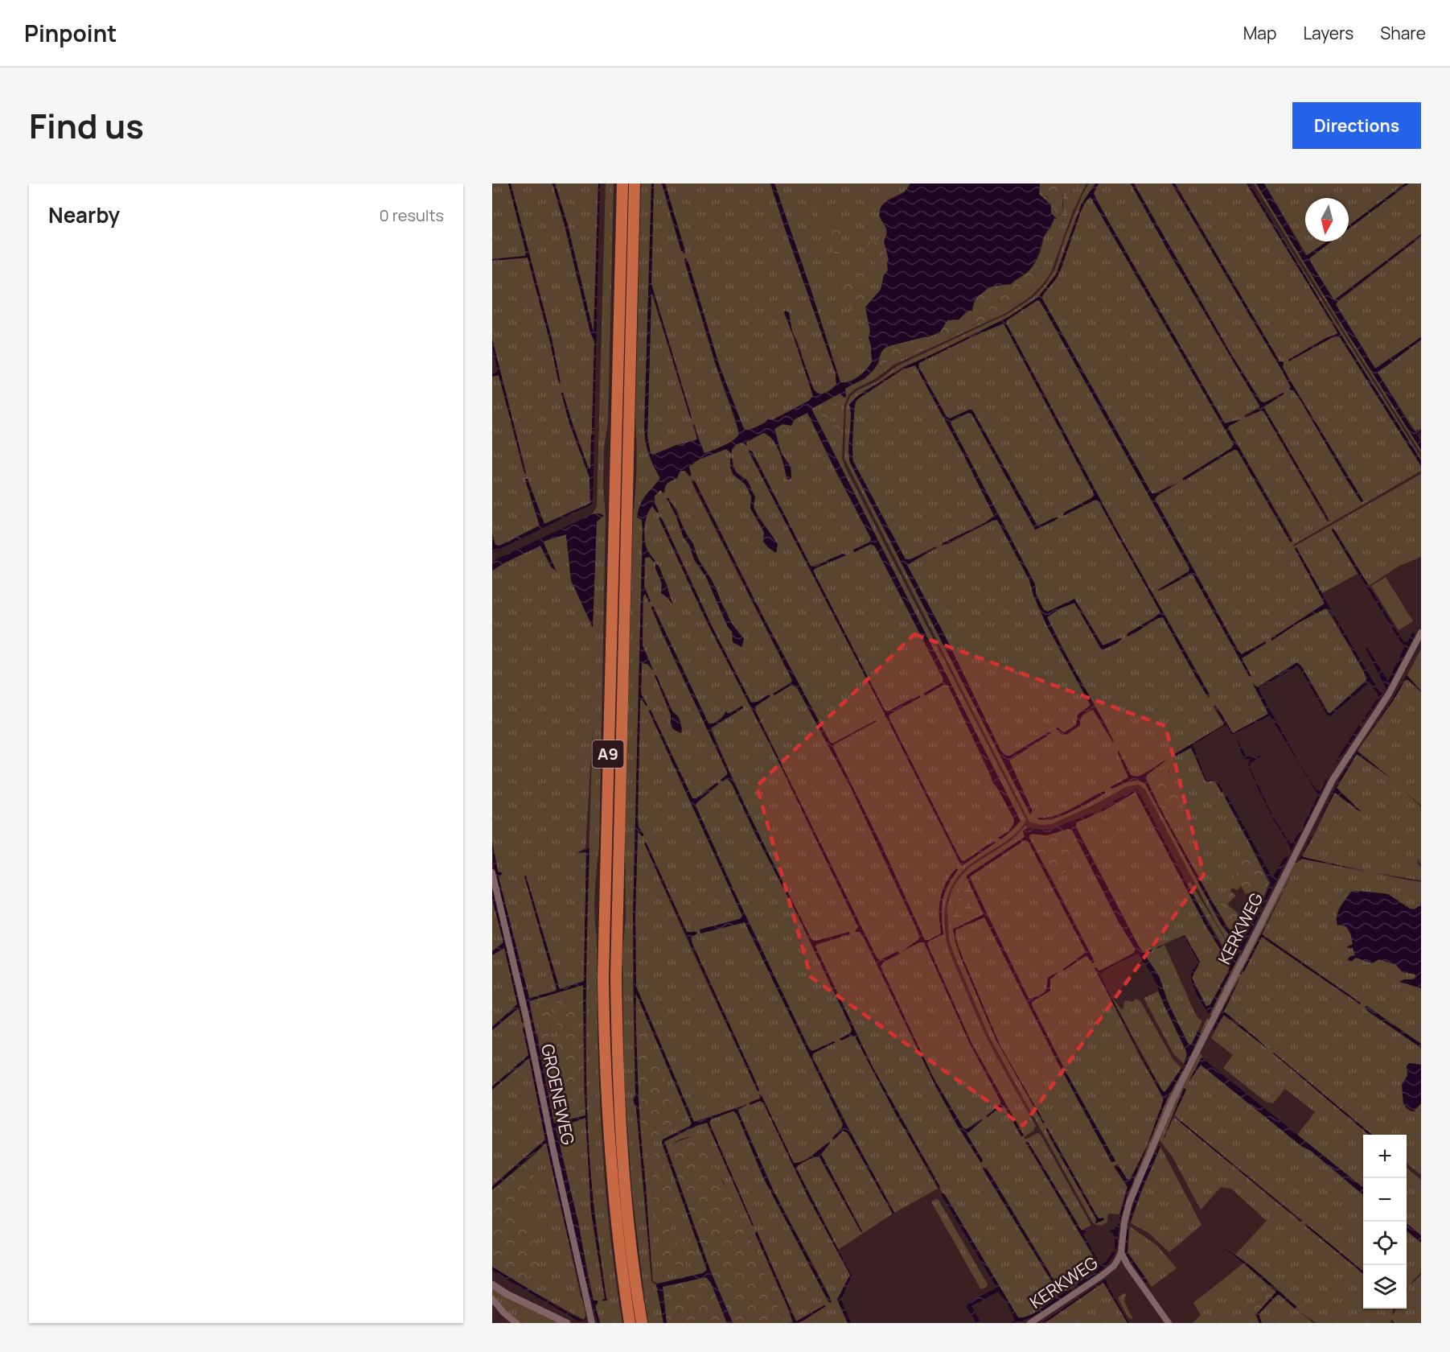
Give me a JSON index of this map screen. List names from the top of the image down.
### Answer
{
  "streets": {
    "highway": ["A9"],
    "street": ["KERKWEG", "GROENEWEG"]
  },
  "north": "bottom",
  "page": {
    "header": "Pinpoint",
    "nav": ["Map", "Layers", "Share"],
    "title": "Find us",
    "buttons": "Directions",
    "heading": ["Nearby", "0 results"],
    "map_buttons": ["+", "−"]
  }
}
